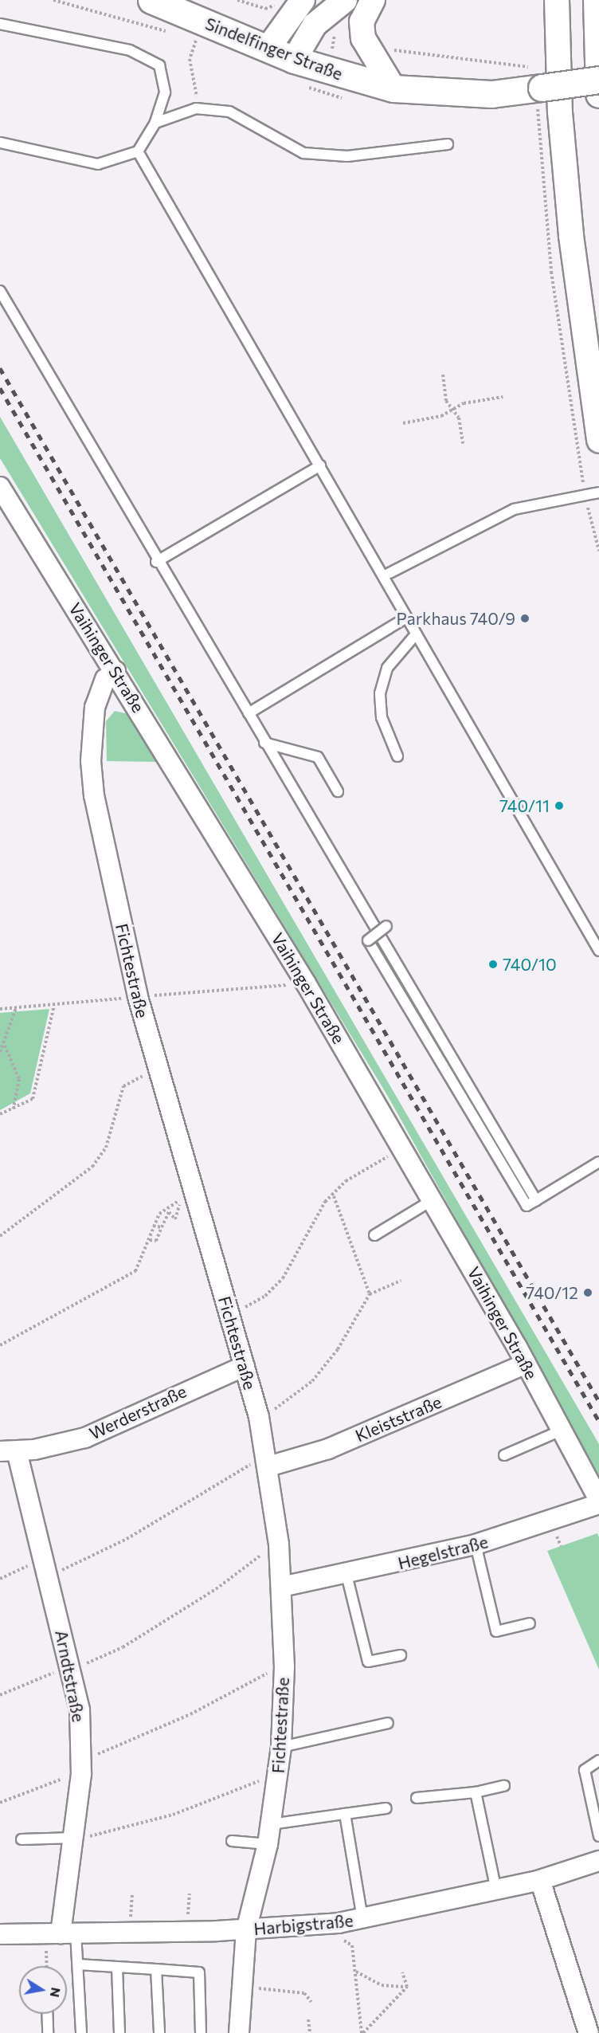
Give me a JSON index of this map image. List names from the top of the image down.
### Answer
{
  "streets": {
    "main road": ["Sindelfinger Straße"],
    "street": [
      "Vaihinger Straße",
      "Fichtestraße",
      "Werderstraße",
      "Kleiststraße",
      "Hegelstraße",
      "Arndtstraße",
      "Harbigstraße"
    ]
  },
  "crossings": [
    ["Vaihinger Straße", "Fichtestraße"],
    ["Vaihinger Straße", "Kleiststraße"],
    ["Fichtestraße", "Werderstraße"],
    ["Fichtestraße", "Kleiststraße"],
    ["Fichtestraße", "Hegelstraße"],
    ["Fichtestraße", "Harbigstraße"],
    ["Werderstraße", "Arndtstraße"],
    ["Arndtstraße", "Harbigstraße"]
  ],
  "places": [
    "Parkhaus 740/9",
    "740/11",
    "740/10",
    "740/12"
  ],
  "north": "right"
}
